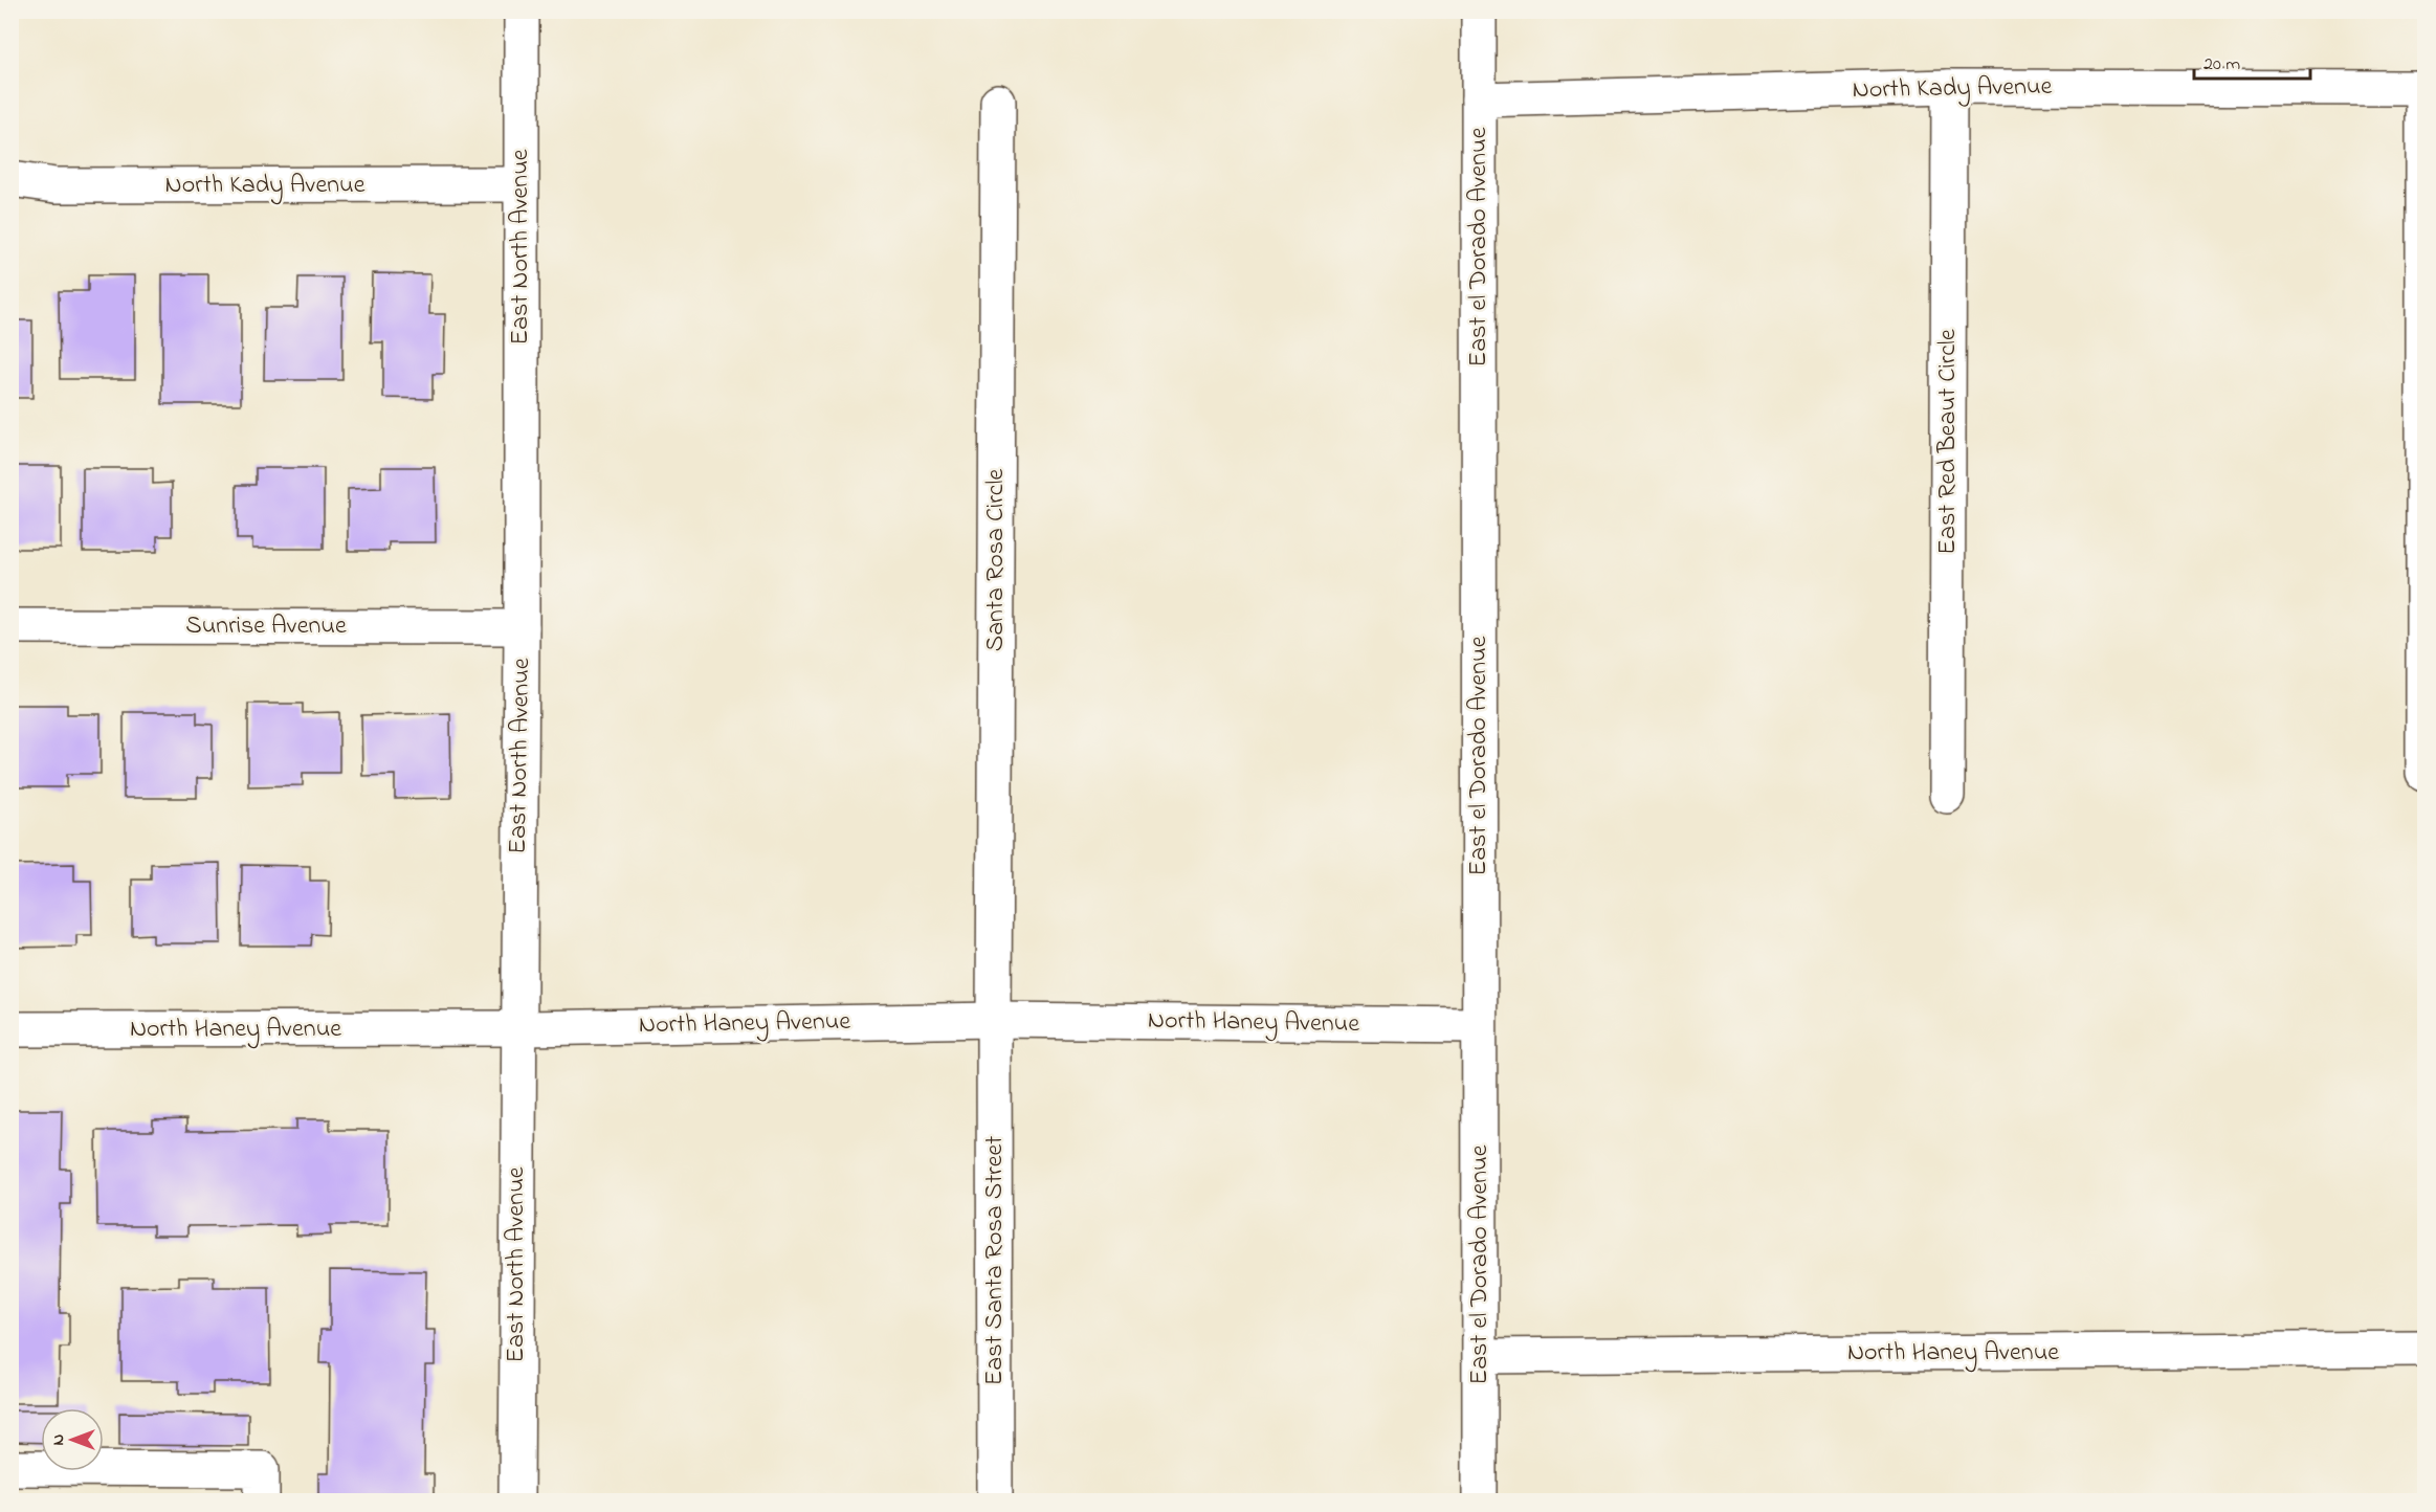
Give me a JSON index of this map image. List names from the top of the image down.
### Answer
{
  "streets": {
    "street": [
      "North Kady Avenue",
      "East North Avenue",
      "East el Dorado Avenue",
      "East Red Beaut Circle",
      "Santa Rosa Circle",
      "Sunrise Avenue",
      "North Haney Avenue",
      "East Santa Rosa Street"
    ]
  },
  "crossings": [
    ["North Kady Avenue", "East North Avenue"],
    ["North Kady Avenue", "East el Dorado Avenue"],
    ["North Kady Avenue", "East Red Beaut Circle"],
    ["East North Avenue", "Sunrise Avenue"],
    ["East North Avenue", "North Haney Avenue"],
    ["East el Dorado Avenue", "North Haney Avenue"],
    ["Santa Rosa Circle", "North Haney Avenue"],
    ["Santa Rosa Circle", "East Santa Rosa Street"],
    ["North Haney Avenue", "East Santa Rosa Street"]
  ],
  "scale_bar": "20 m",
  "north": "left"
}
